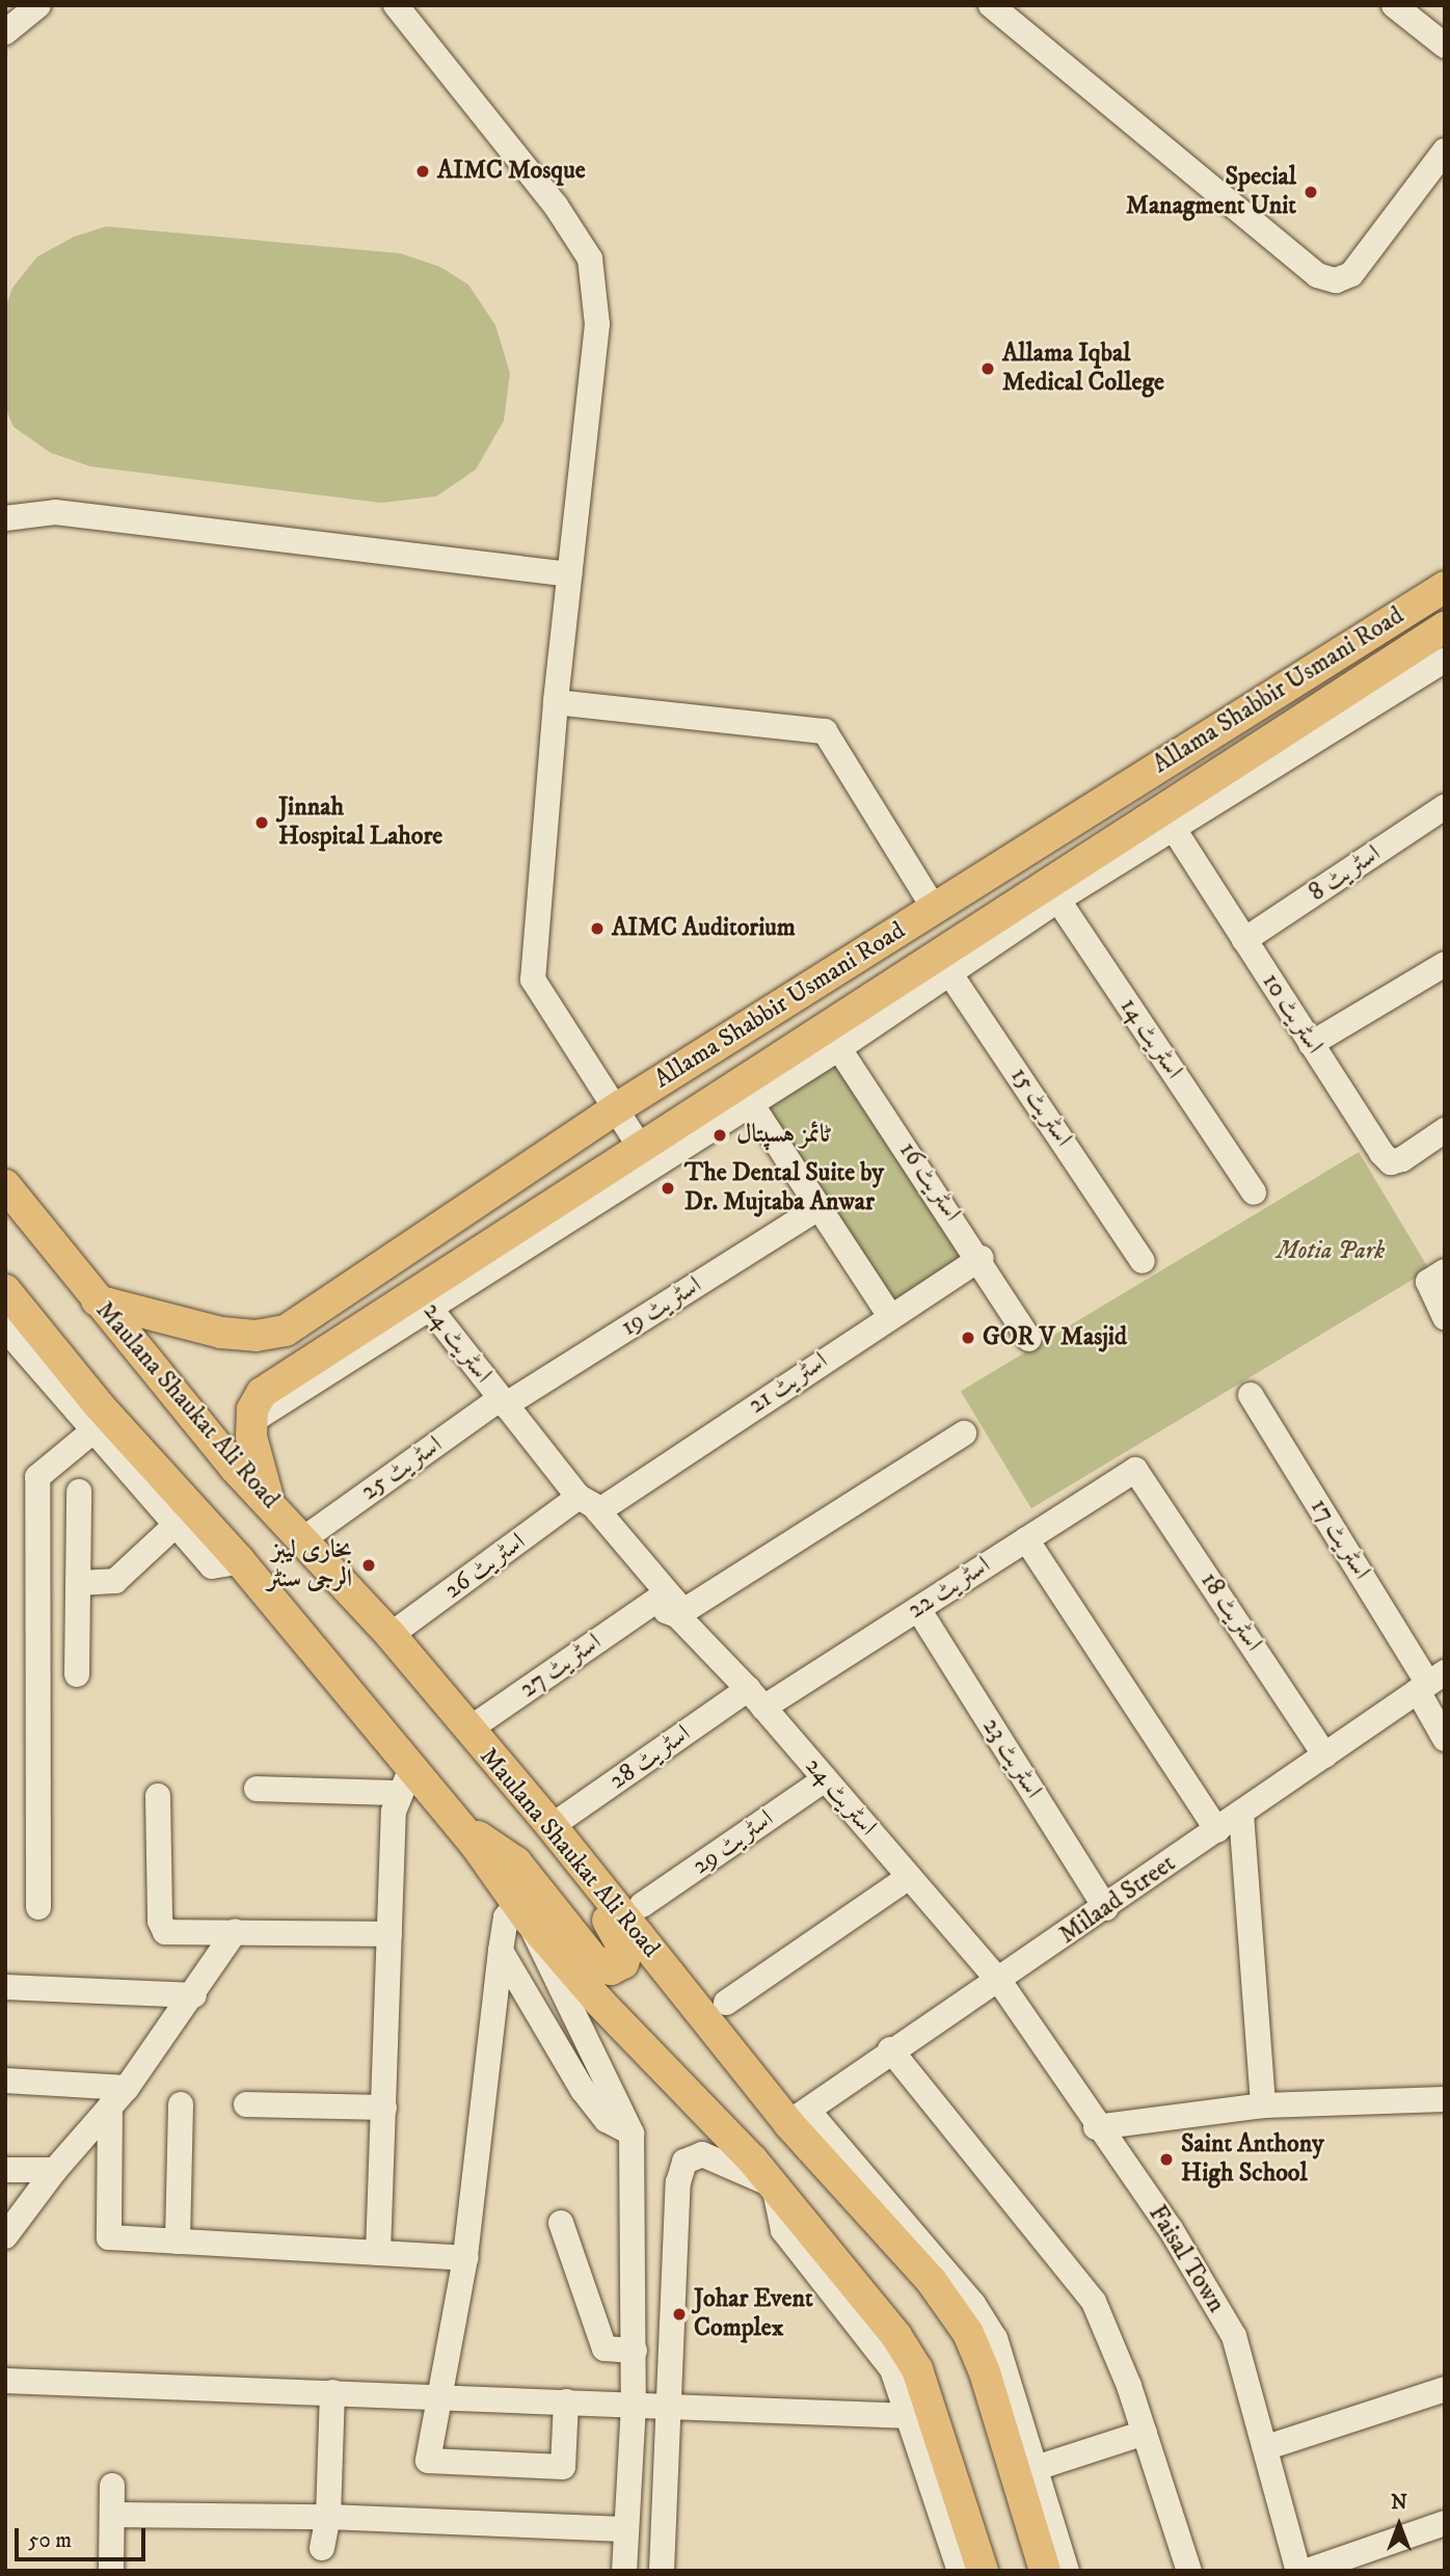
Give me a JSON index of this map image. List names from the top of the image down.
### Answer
{
  "streets": {
    "main road": ["Allama Shabbir Usmani Road", "Maulana Shaukat Ali Road"],
    "street": [
      "اسٹریٹ 8",
      "اسٹریٹ 10",
      "اسٹریٹ 14",
      "اسٹریٹ 15",
      "اسٹریٹ 16",
      "اسٹریٹ 19",
      "اسٹریٹ 24",
      "اسٹریٹ 21",
      "اسٹریٹ 25",
      "اسٹریٹ 17",
      "اسٹریٹ 26",
      "اسٹریٹ 22",
      "اسٹریٹ 18",
      "اسٹریٹ 27",
      "اسٹریٹ 28",
      "اسٹریٹ 23",
      "اسٹریٹ 29",
      "Milaad Street",
      "Faisal Town"
    ]
  },
  "crossings": [
    ["Allama Shabbir Usmani Road", "اسٹریٹ 10"],
    ["Allama Shabbir Usmani Road", "اسٹریٹ 14"],
    ["Allama Shabbir Usmani Road", "اسٹریٹ 15"],
    ["Allama Shabbir Usmani Road", "اسٹریٹ 16"],
    ["Allama Shabbir Usmani Road", "اسٹریٹ 24"],
    ["Allama Shabbir Usmani Road", "Maulana Shaukat Ali Road"],
    ["اسٹریٹ 8", "اسٹریٹ 10"],
    ["اسٹریٹ 16", "اسٹریٹ 21"],
    ["اسٹریٹ 19", "اسٹریٹ 24"],
    ["اسٹریٹ 19", "اسٹریٹ 25"],
    ["اسٹریٹ 24", "اسٹریٹ 21"],
    ["اسٹریٹ 24", "اسٹریٹ 25"],
    ["اسٹریٹ 24", "اسٹریٹ 26"],
    ["اسٹریٹ 24", "اسٹریٹ 22"],
    ["اسٹریٹ 24", "اسٹریٹ 27"],
    ["اسٹریٹ 24", "اسٹریٹ 28"],
    ["اسٹریٹ 24", "اسٹریٹ 29"],
    ["اسٹریٹ 24", "Milaad Street"],
    ["اسٹریٹ 24", "Faisal Town"],
    ["اسٹریٹ 21", "اسٹریٹ 26"],
    ["Maulana Shaukat Ali Road", "اسٹریٹ 25"],
    ["Maulana Shaukat Ali Road", "اسٹریٹ 26"],
    ["Maulana Shaukat Ali Road", "اسٹریٹ 27"],
    ["Maulana Shaukat Ali Road", "اسٹریٹ 28"],
    ["Maulana Shaukat Ali Road", "Milaad Street"],
    ["اسٹریٹ 17", "Milaad Street"],
    ["اسٹریٹ 22", "اسٹریٹ 18"],
    ["اسٹریٹ 22", "اسٹریٹ 28"],
    ["اسٹریٹ 22", "اسٹریٹ 23"],
    ["اسٹریٹ 18", "Milaad Street"],
    ["اسٹریٹ 23", "Milaad Street"],
    ["Milaad Street", "Faisal Town"]
  ],
  "parks": ["Motia Park"],
  "places": [
    "AIMC Mosque",
    "Special Managment Unit",
    "Allama Iqbal Medical College",
    "Jinnah Hospital Lahore",
    "AIMC Auditorium",
    "ٹائمز ہسپتال",
    "The Dental Suite by Dr. Mujtaba Anwar",
    "GOR V Masjid",
    "بخاری لیبز الرجی سنٹر",
    "Saint Anthony High School",
    "Johar Event Complex"
  ],
  "scale_bar": "50 m",
  "north": "top"
}
